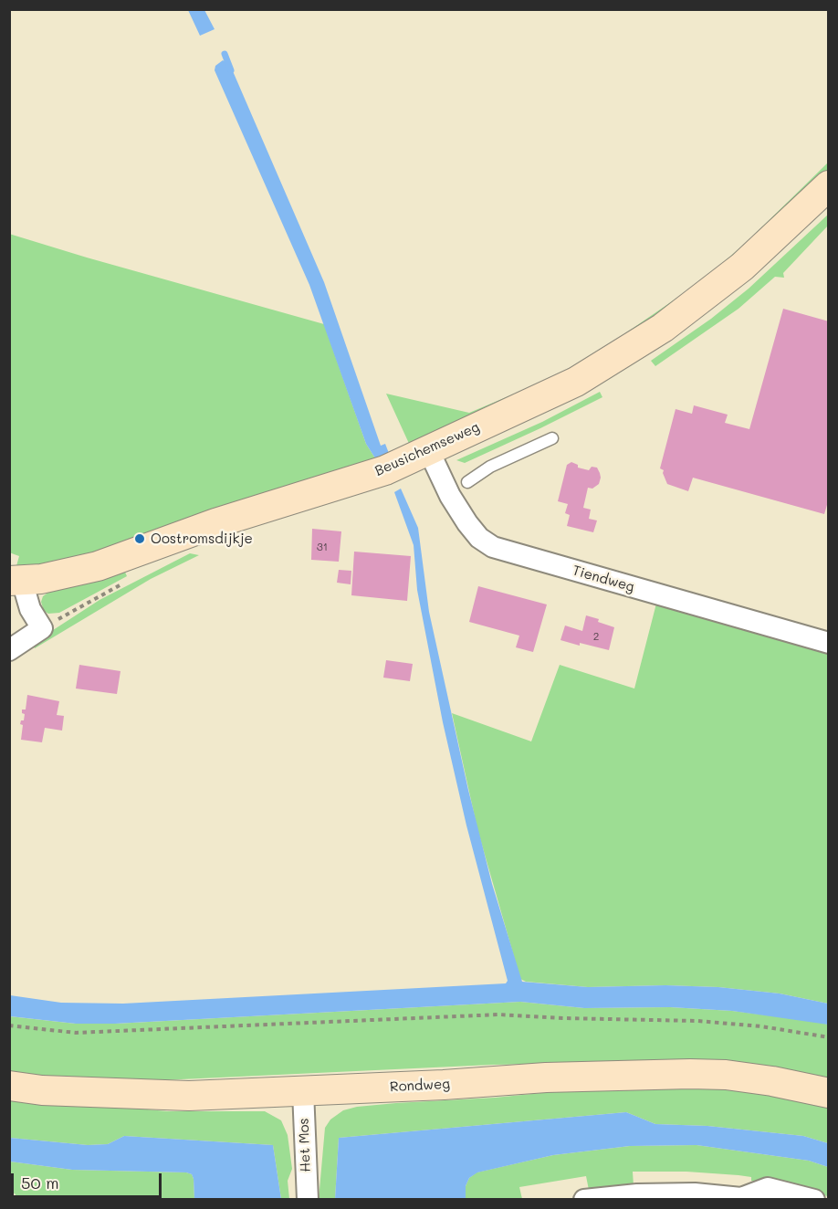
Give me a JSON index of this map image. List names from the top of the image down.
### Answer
{
  "streets": {
    "street": [
      "Beusichemseweg",
      "Tiendweg",
      "Rondweg",
      "Het Mos"
    ]
  },
  "crossings": [
    ["Beusichemseweg", "Tiendweg"],
    ["Rondweg", "Het Mos"]
  ],
  "places": ["Oostromsdijkje"],
  "house_numbers": ["31", "2"],
  "scale_bar": "50 m"
}
